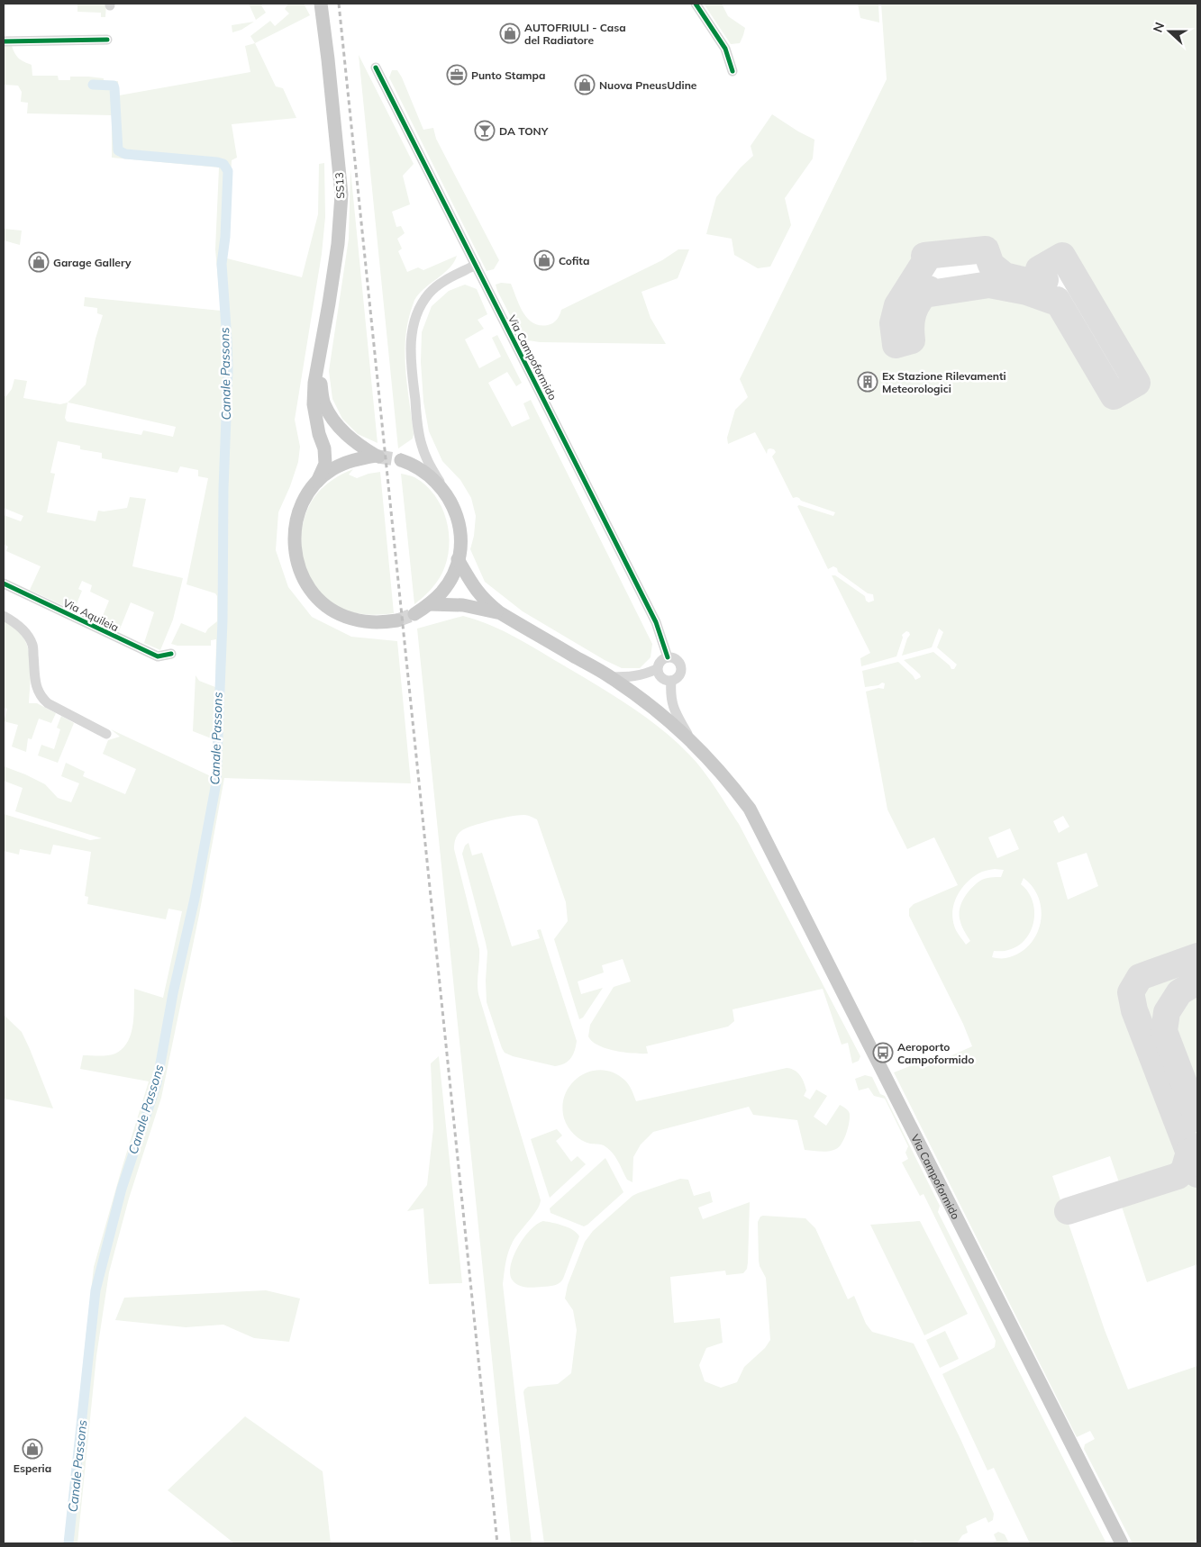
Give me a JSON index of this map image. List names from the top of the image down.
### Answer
{
  "streets": {
    "main road": ["SS13", "Via Campoformido"],
    "street": ["Via Aquileia"]
  },
  "water": ["Canale Passons"],
  "places": {
    "shop": [
      "AUTOFRIULI - Casa del Radiatore",
      "Nuova PneusUdine",
      "Cofita",
      "Garage Gallery",
      "Esperia"
    ],
    "office": ["Punto Stampa"],
    "bar": ["DA TONY"],
    "building": ["Ex Stazione Rilevamenti Meteorologici"],
    "bus stop": ["Aeroporto Campoformido"]
  },
  "north": "left"
}
